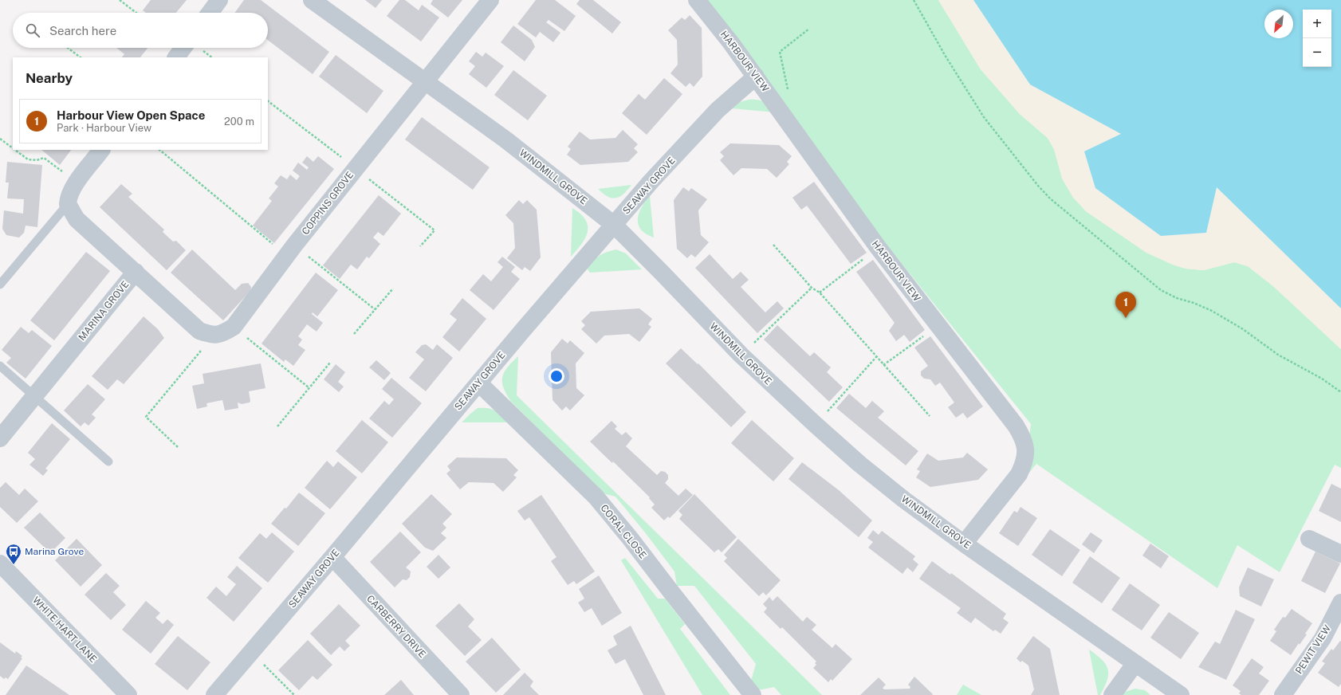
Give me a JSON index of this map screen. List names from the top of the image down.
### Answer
{
  "streets": {
    "street": [
      "HARBOUR VIEW",
      "WINDMILL GROVE",
      "SEAWAY GROVE",
      "COPPINS GROVE",
      "MARINA GROVE",
      "CORAL CLOSE",
      "CARBERRY DRIVE",
      "WHITE HART LANE",
      "PEWIT VIEW"
    ]
  },
  "crossings": [
    ["HARBOUR VIEW", "WINDMILL GROVE"],
    ["HARBOUR VIEW", "SEAWAY GROVE"],
    ["WINDMILL GROVE", "SEAWAY GROVE"],
    ["WINDMILL GROVE", "COPPINS GROVE"],
    ["SEAWAY GROVE", "CORAL CLOSE"],
    ["SEAWAY GROVE", "CARBERRY DRIVE"]
  ],
  "places": {
    "bus stop": ["Marina Grove"]
  },
  "north": "bottom left",
  "page": {
    "map_buttons": ["+", "−"],
    "search": "Search here",
    "heading": "Nearby",
    "list": [
      {
        "mark": "1",
        "name": "Harbour View Open Space",
        "note": "Park · Harbour View",
        "value": "200 m"
      }
    ],
    "pins": "1"
  }
}
